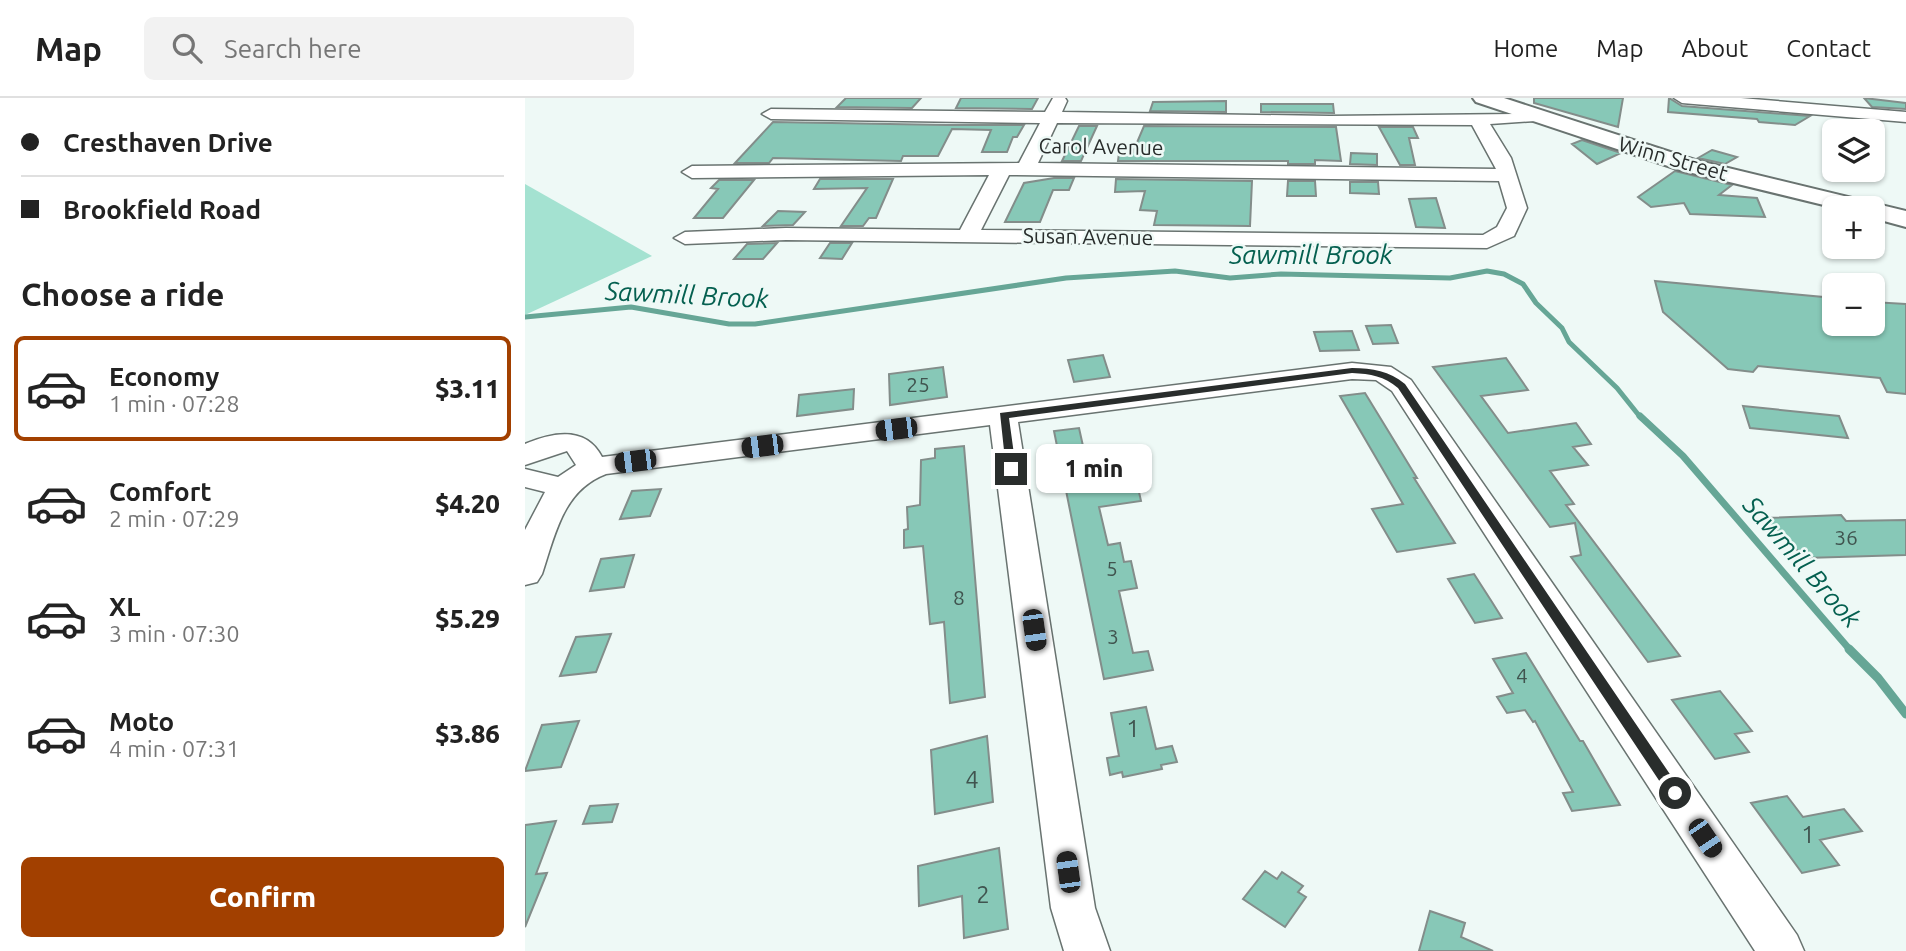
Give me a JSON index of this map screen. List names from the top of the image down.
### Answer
{
  "streets": {
    "main road": ["Winn Street"],
    "street": ["Carol Avenue", "Susan Avenue"]
  },
  "crossings": [
    ["Carol Avenue", "Susan Avenue"]
  ],
  "water": ["Sawmill Brook"],
  "house_numbers": [
    "25",
    "36",
    "5",
    "8",
    "3",
    "4",
    "1",
    "4",
    "1",
    "2"
  ],
  "page": {
    "header": "Map",
    "search": "Search here",
    "nav": [
      "Home",
      "Map",
      "About",
      "Contact"
    ],
    "banner": ["Cresthaven Drive", "Brookfield Road"],
    "map_buttons": ["+", "−"],
    "heading": "Choose a ride",
    "list": [
      {
        "name": "Economy",
        "note": "1 min · 07:28",
        "value": "$3.11"
      },
      {
        "name": "Comfort",
        "note": "2 min · 07:29",
        "value": "$4.20"
      },
      {
        "name": "XL",
        "note": "3 min · 07:30",
        "value": "$5.29"
      },
      {
        "name": "Moto",
        "note": "4 min · 07:31",
        "value": "$3.86"
      }
    ],
    "bubble": "1 min",
    "buttons": "Confirm"
  }
}
